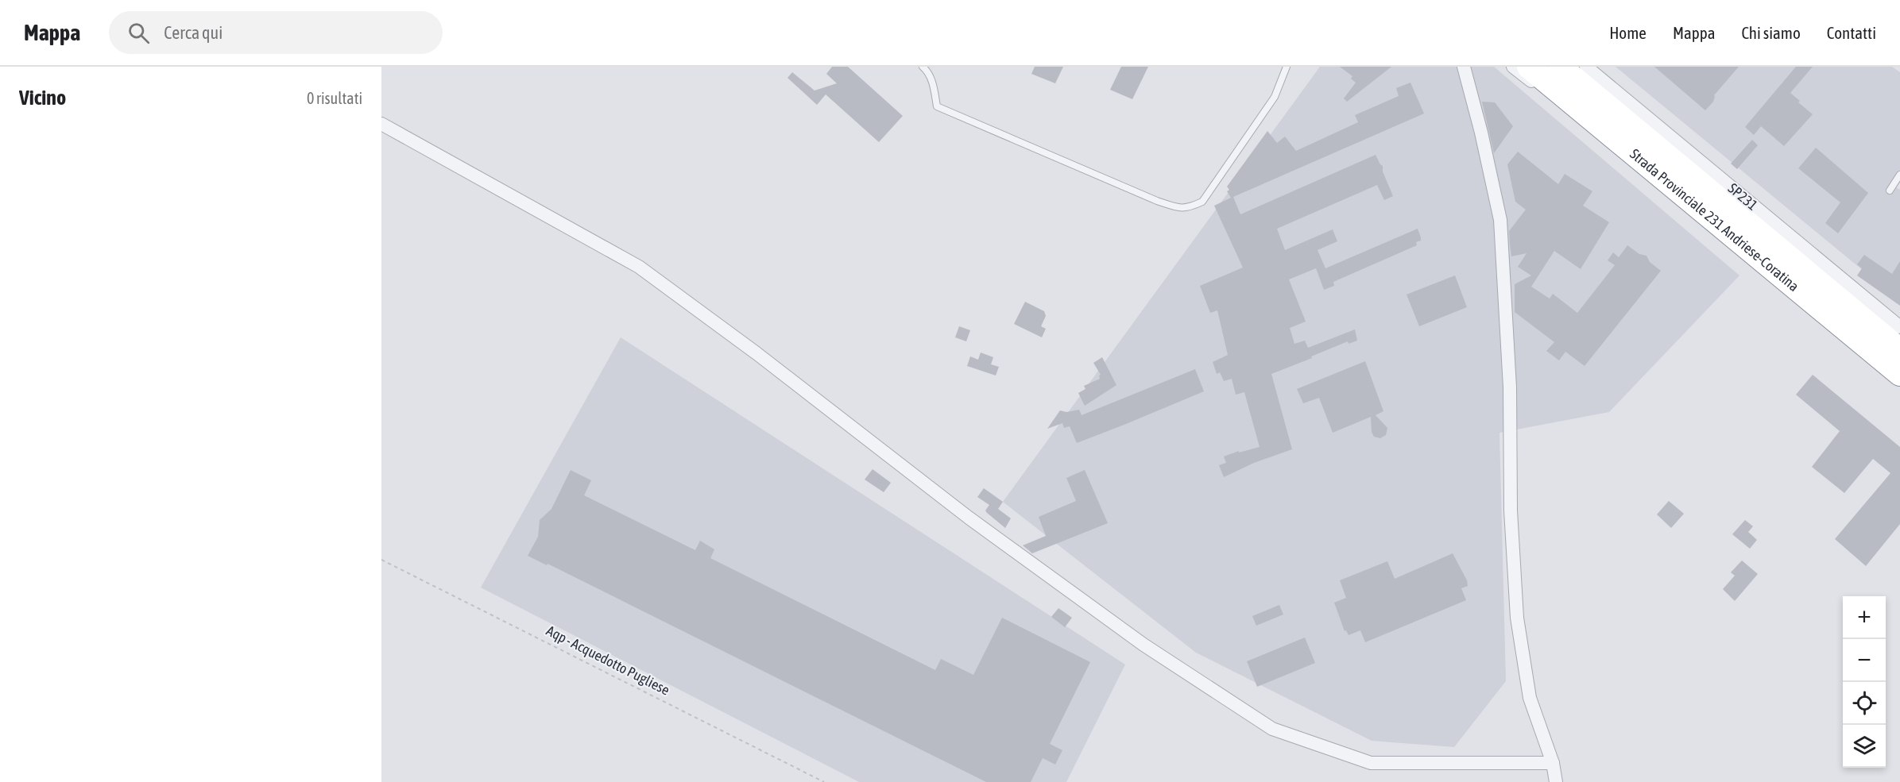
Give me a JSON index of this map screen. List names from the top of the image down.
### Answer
{
  "streets": {
    "highway": ["SP231", "Strada Provinciale 231 Andriese-Coratina"],
    "path": ["Aqp - Acquedotto Pugliese"]
  },
  "page": {
    "header": "Mappa",
    "search": "Cerca qui",
    "nav": [
      "Home",
      "Mappa",
      "Chi siamo",
      "Contatti"
    ],
    "heading": ["Vicino", "0 risultati"],
    "map_buttons": ["+", "−"]
  }
}
